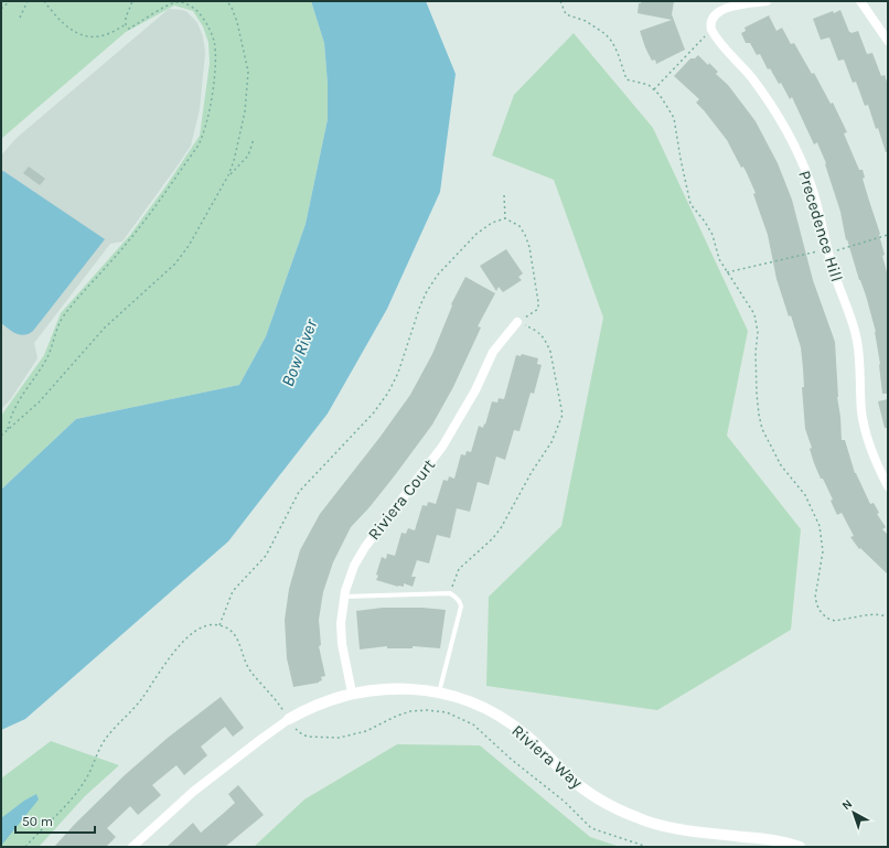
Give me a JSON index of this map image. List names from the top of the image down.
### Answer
{
  "streets": {
    "street": ["Precedence Hill", "Riviera Court", "Riviera Way"]
  },
  "crossings": [
    ["Riviera Court", "Riviera Way"]
  ],
  "water": ["Bow River"],
  "scale_bar": "50 m",
  "north": "top left"
}
